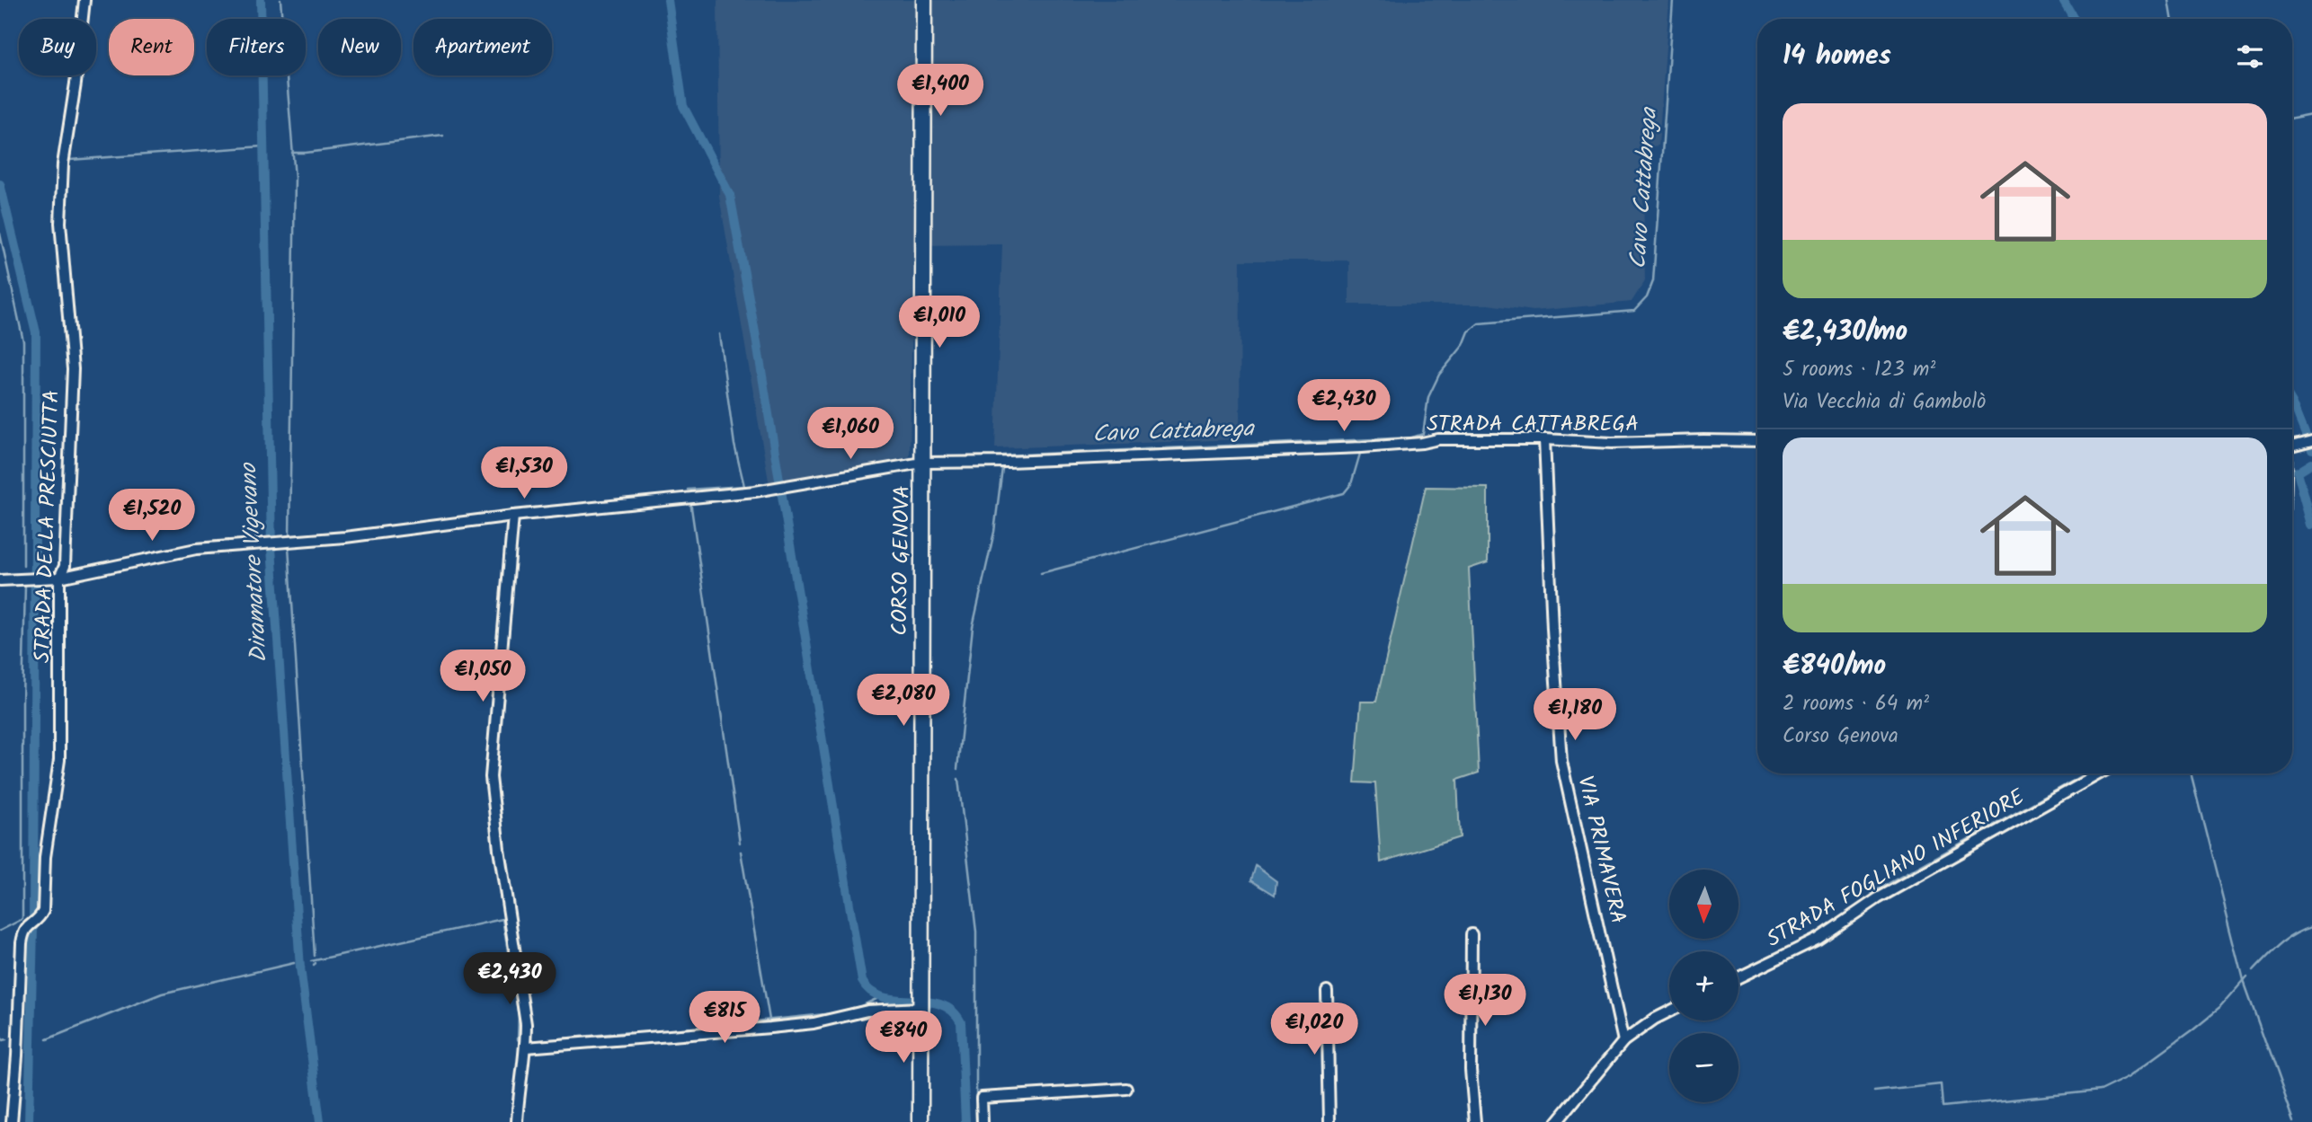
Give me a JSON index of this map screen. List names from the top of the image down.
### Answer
{
  "streets": {
    "main road": ["CORSO GENOVA"],
    "street": [
      "STRADA CATTABREGA",
      "STRADA DELLA PRESCIUTTA",
      "VIA PRIMAVERA",
      "STRADA FOGLIANO INFERIORE"
    ]
  },
  "crossings": [
    ["STRADA CATTABREGA", "STRADA DELLA PRESCIUTTA"],
    ["STRADA CATTABREGA", "CORSO GENOVA"],
    ["STRADA CATTABREGA", "VIA PRIMAVERA"]
  ],
  "water": ["Cavo Cattabrega", "Diramatore Vigevano"],
  "north": "bottom",
  "page": {
    "chip": [
      "Buy",
      "Rent",
      "Filters",
      "New",
      "Apartment"
    ],
    "heading": "14 homes",
    "price": [
      "€1,400",
      "€1,010",
      "€2,430",
      "€1,060",
      "€1,530",
      "€1,520",
      "€1,050",
      "€2,080",
      "€1,180",
      "€2,430",
      "€1,130",
      "€815",
      "€1,020",
      "€840"
    ],
    "list": [
      {
        "name": "€2,430/mo",
        "note": "5 rooms · 123 m² · Via Vecchia di Gambolò"
      },
      {
        "name": "€840/mo",
        "note": "2 rooms · 64 m² · Corso Genova"
      }
    ],
    "map_buttons": ["+", "−"]
  }
}
